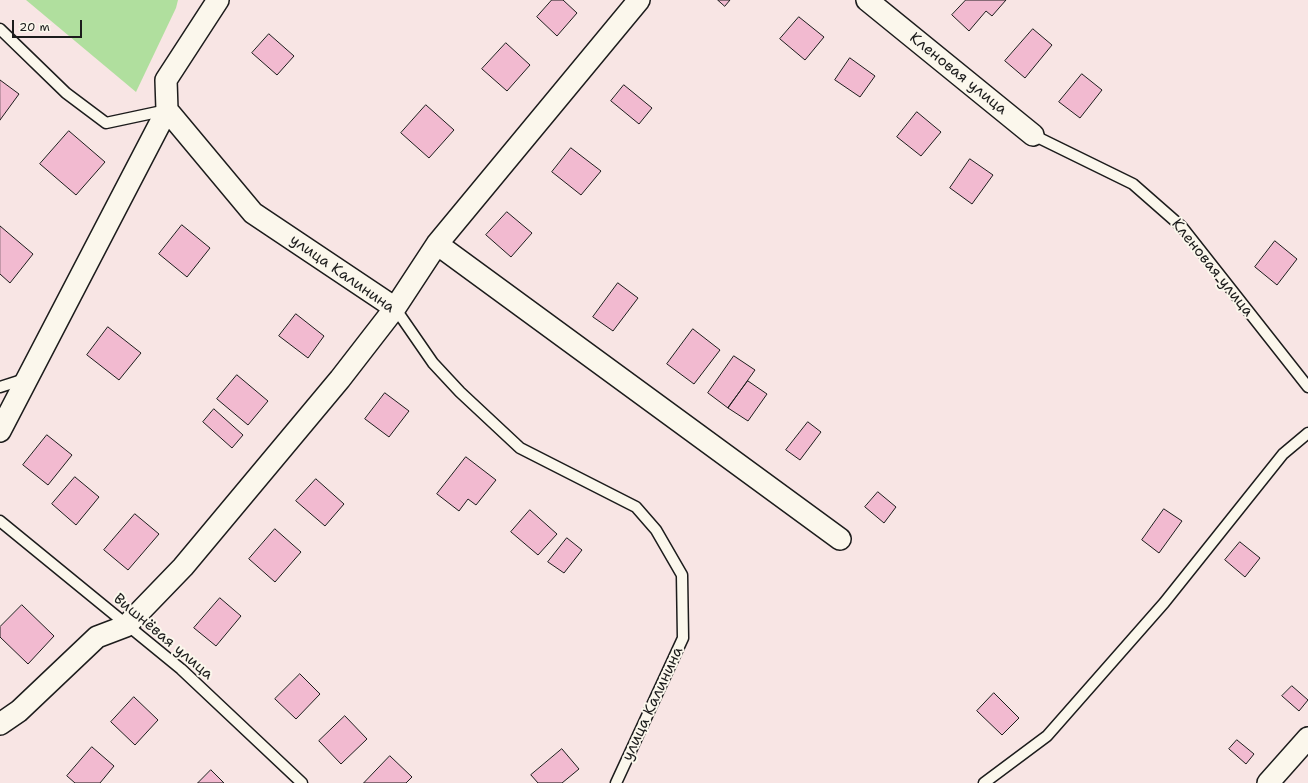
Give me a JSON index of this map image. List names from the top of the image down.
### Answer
{
  "streets": {
    "street": ["Кленовая улица", "улица Калинина"],
    "lane": ["Вишнёвая улица"]
  },
  "scale_bar": "20 m"
}
